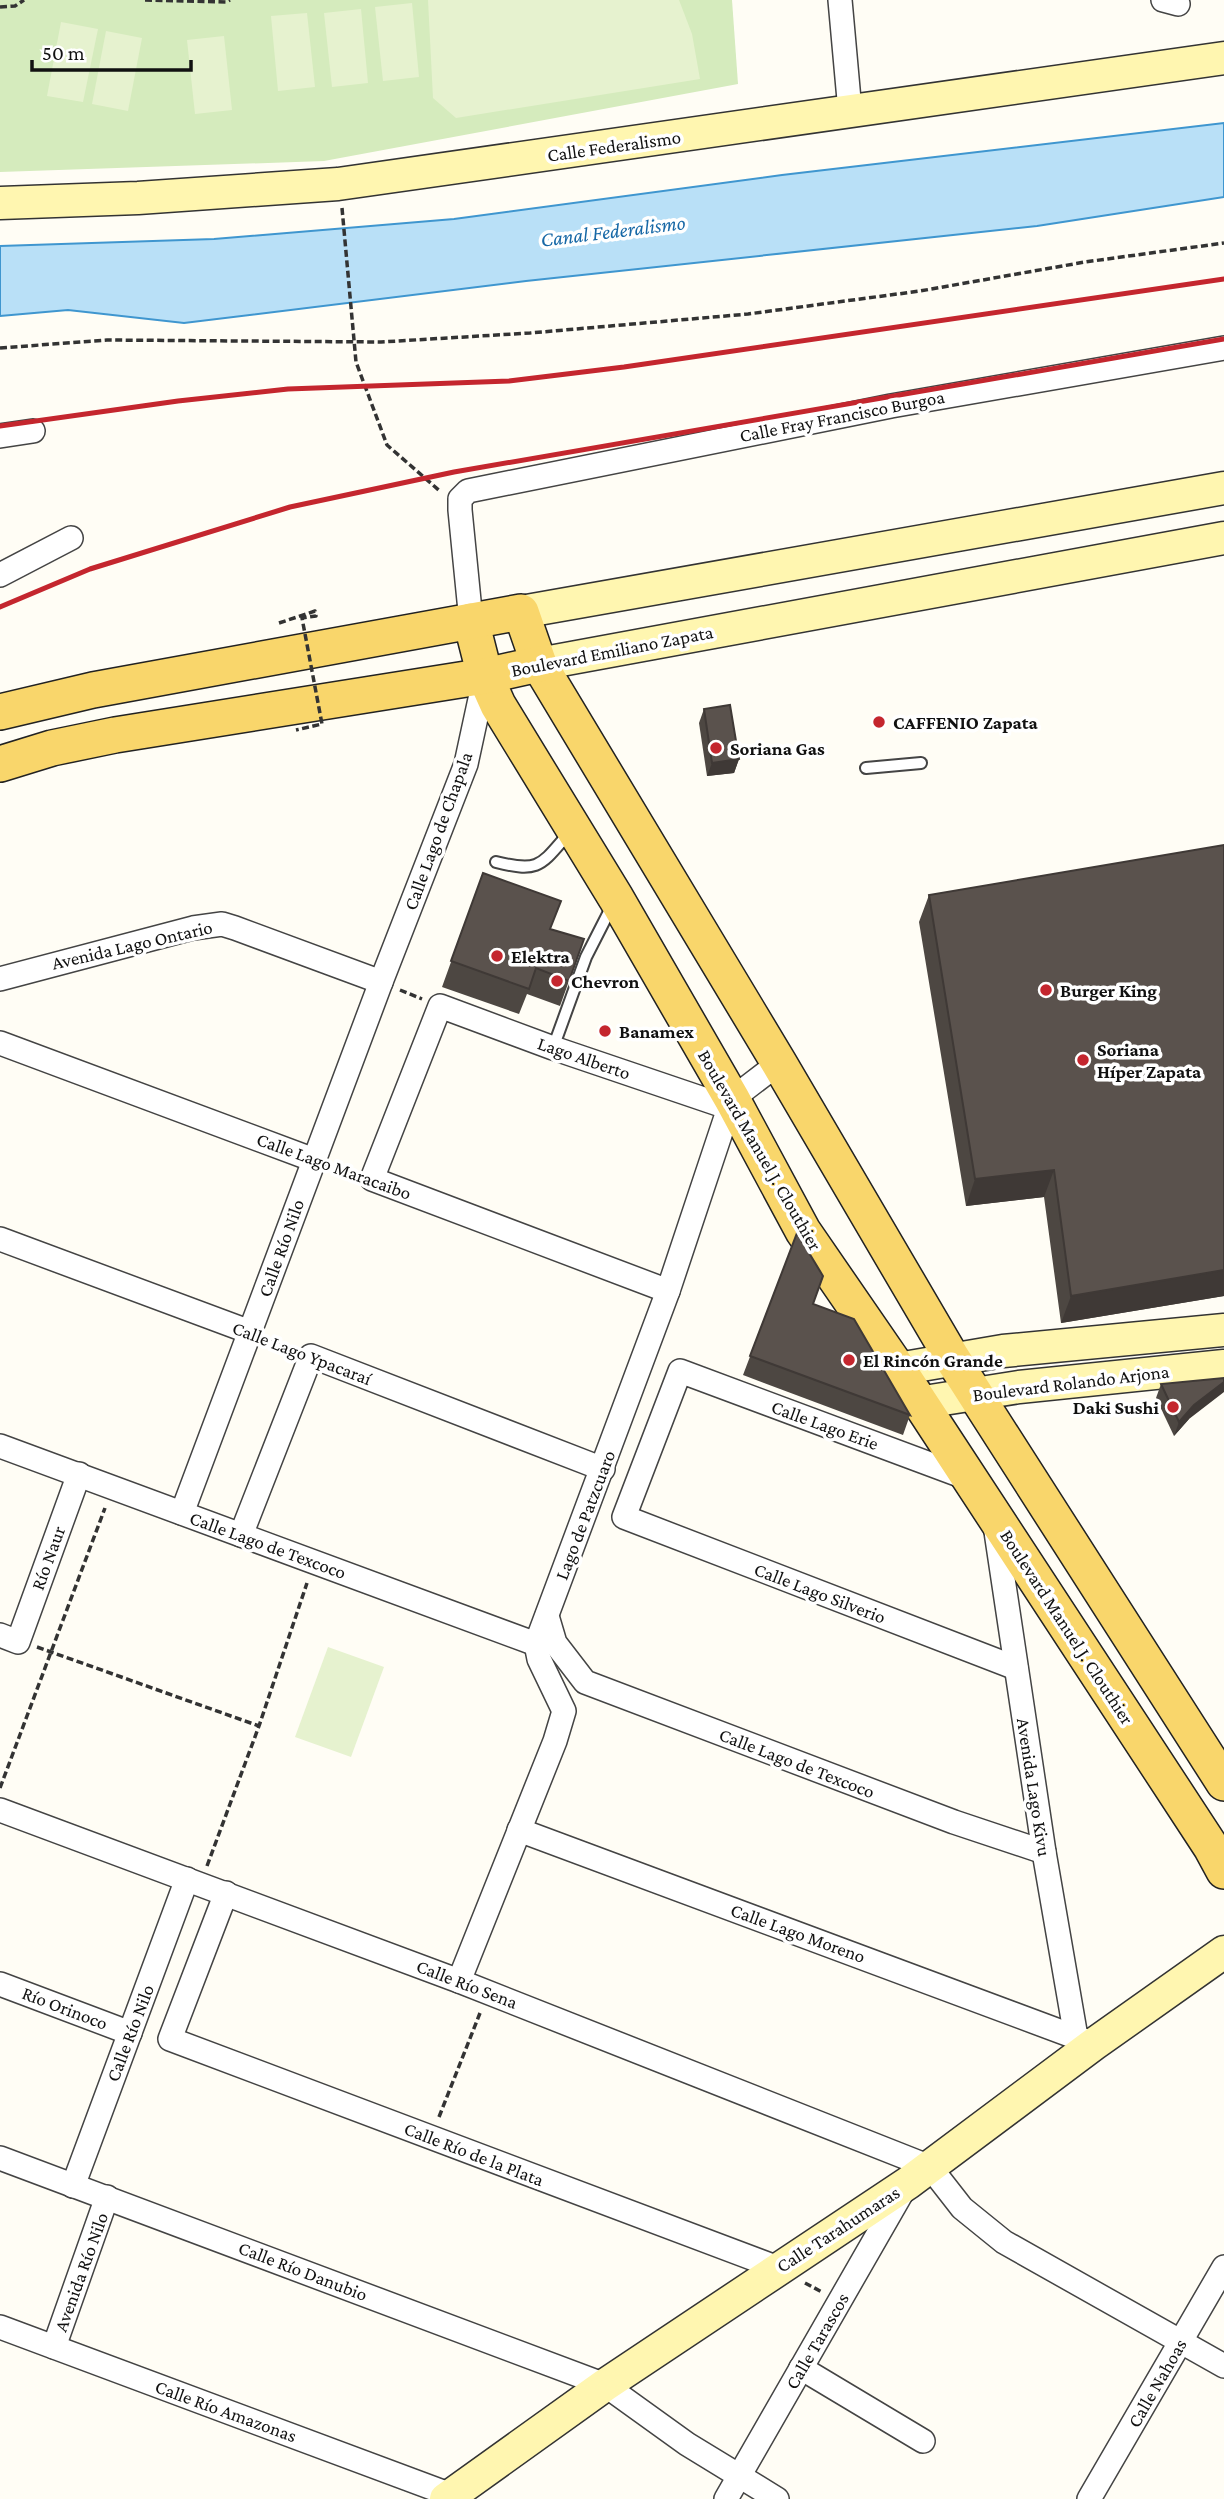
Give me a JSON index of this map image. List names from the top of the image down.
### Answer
{
  "streets": {
    "main road": [
      "Calle Federalismo",
      "Boulevard Emiliano Zapata",
      "Boulevard Manuel J. Clouthier",
      "Boulevard Rolando Arjona",
      "Calle Tarahumaras"
    ],
    "street": [
      "Calle Fray Francisco Burgoa",
      "Calle Lago de Chapala",
      "Avenida Lago Ontario",
      "Lago Alberto",
      "Calle Lago Maracaibo",
      "Calle Río Nilo",
      "Calle Lago Ypacaraí",
      "Calle Lago Erie",
      "Lago de Patzcuaro",
      "Calle Lago de Texcoco",
      "Río Naur",
      "Calle Lago Silverio",
      "Avenida Lago Kivu",
      "Calle Lago Moreno",
      "Calle Río Sena",
      "Río Orinoco",
      "Calle Río de la Plata",
      "Calle Río Danubio",
      "Avenida Río Nilo",
      "Calle Tarascos",
      "Calle Nahoas",
      "Calle Río Amazonas"
    ]
  },
  "crossings": [
    ["Boulevard Emiliano Zapata", "Calle Lago de Chapala"],
    ["Boulevard Emiliano Zapata", "Boulevard Manuel J. Clouthier"],
    ["Calle Lago de Chapala", "Avenida Lago Ontario"],
    ["Calle Lago de Chapala", "Boulevard Manuel J. Clouthier"],
    ["Calle Lago de Chapala", "Calle Río Nilo"],
    ["Avenida Lago Ontario", "Calle Río Nilo"],
    ["Lago Alberto", "Boulevard Manuel J. Clouthier"],
    ["Lago Alberto", "Lago de Patzcuaro"],
    ["Boulevard Manuel J. Clouthier", "Boulevard Rolando Arjona"],
    ["Boulevard Manuel J. Clouthier", "Calle Lago Erie"],
    ["Boulevard Manuel J. Clouthier", "Lago de Patzcuaro"],
    ["Boulevard Manuel J. Clouthier", "Avenida Lago Kivu"],
    ["Calle Lago Maracaibo", "Calle Río Nilo"],
    ["Calle Lago Maracaibo", "Lago de Patzcuaro"],
    ["Calle Río Nilo", "Calle Lago Ypacaraí"],
    ["Calle Río Nilo", "Calle Lago de Texcoco"],
    ["Calle Río Nilo", "Calle Río Sena"],
    ["Calle Río Nilo", "Río Orinoco"],
    ["Calle Río Nilo", "Calle Río de la Plata"],
    ["Calle Río Nilo", "Calle Río Danubio"],
    ["Calle Lago Ypacaraí", "Lago de Patzcuaro"],
    ["Calle Lago Erie", "Lago de Patzcuaro"],
    ["Lago de Patzcuaro", "Calle Lago de Texcoco"],
    ["Lago de Patzcuaro", "Calle Lago Silverio"],
    ["Calle Lago de Texcoco", "Río Naur"],
    ["Calle Lago de Texcoco", "Avenida Lago Kivu"],
    ["Calle Lago Silverio", "Avenida Lago Kivu"],
    ["Avenida Lago Kivu", "Calle Lago Moreno"],
    ["Avenida Lago Kivu", "Calle Tarahumaras"],
    ["Calle Lago Moreno", "Calle Tarahumaras"],
    ["Calle Río Sena", "Calle Tarahumaras"],
    ["Calle Río Sena", "Calle Tarascos"],
    ["Calle Río de la Plata", "Calle Tarahumaras"],
    ["Calle Tarahumaras", "Calle Río Danubio"],
    ["Calle Tarahumaras", "Calle Tarascos"],
    ["Calle Tarahumaras", "Calle Río Amazonas"],
    ["Calle Río Danubio", "Avenida Río Nilo"],
    ["Calle Río Danubio", "Calle Tarascos"],
    ["Avenida Río Nilo", "Calle Río Amazonas"]
  ],
  "water": ["Canal Federalismo"],
  "places": [
    "CAFFENIO Zapata",
    "Soriana Gas",
    "Elektra",
    "Chevron",
    "Burger King",
    "Banamex",
    "Soriana Híper Zapata",
    "El Rincón Grande",
    "Daki Sushi"
  ],
  "scale_bar": "50 m"
}
